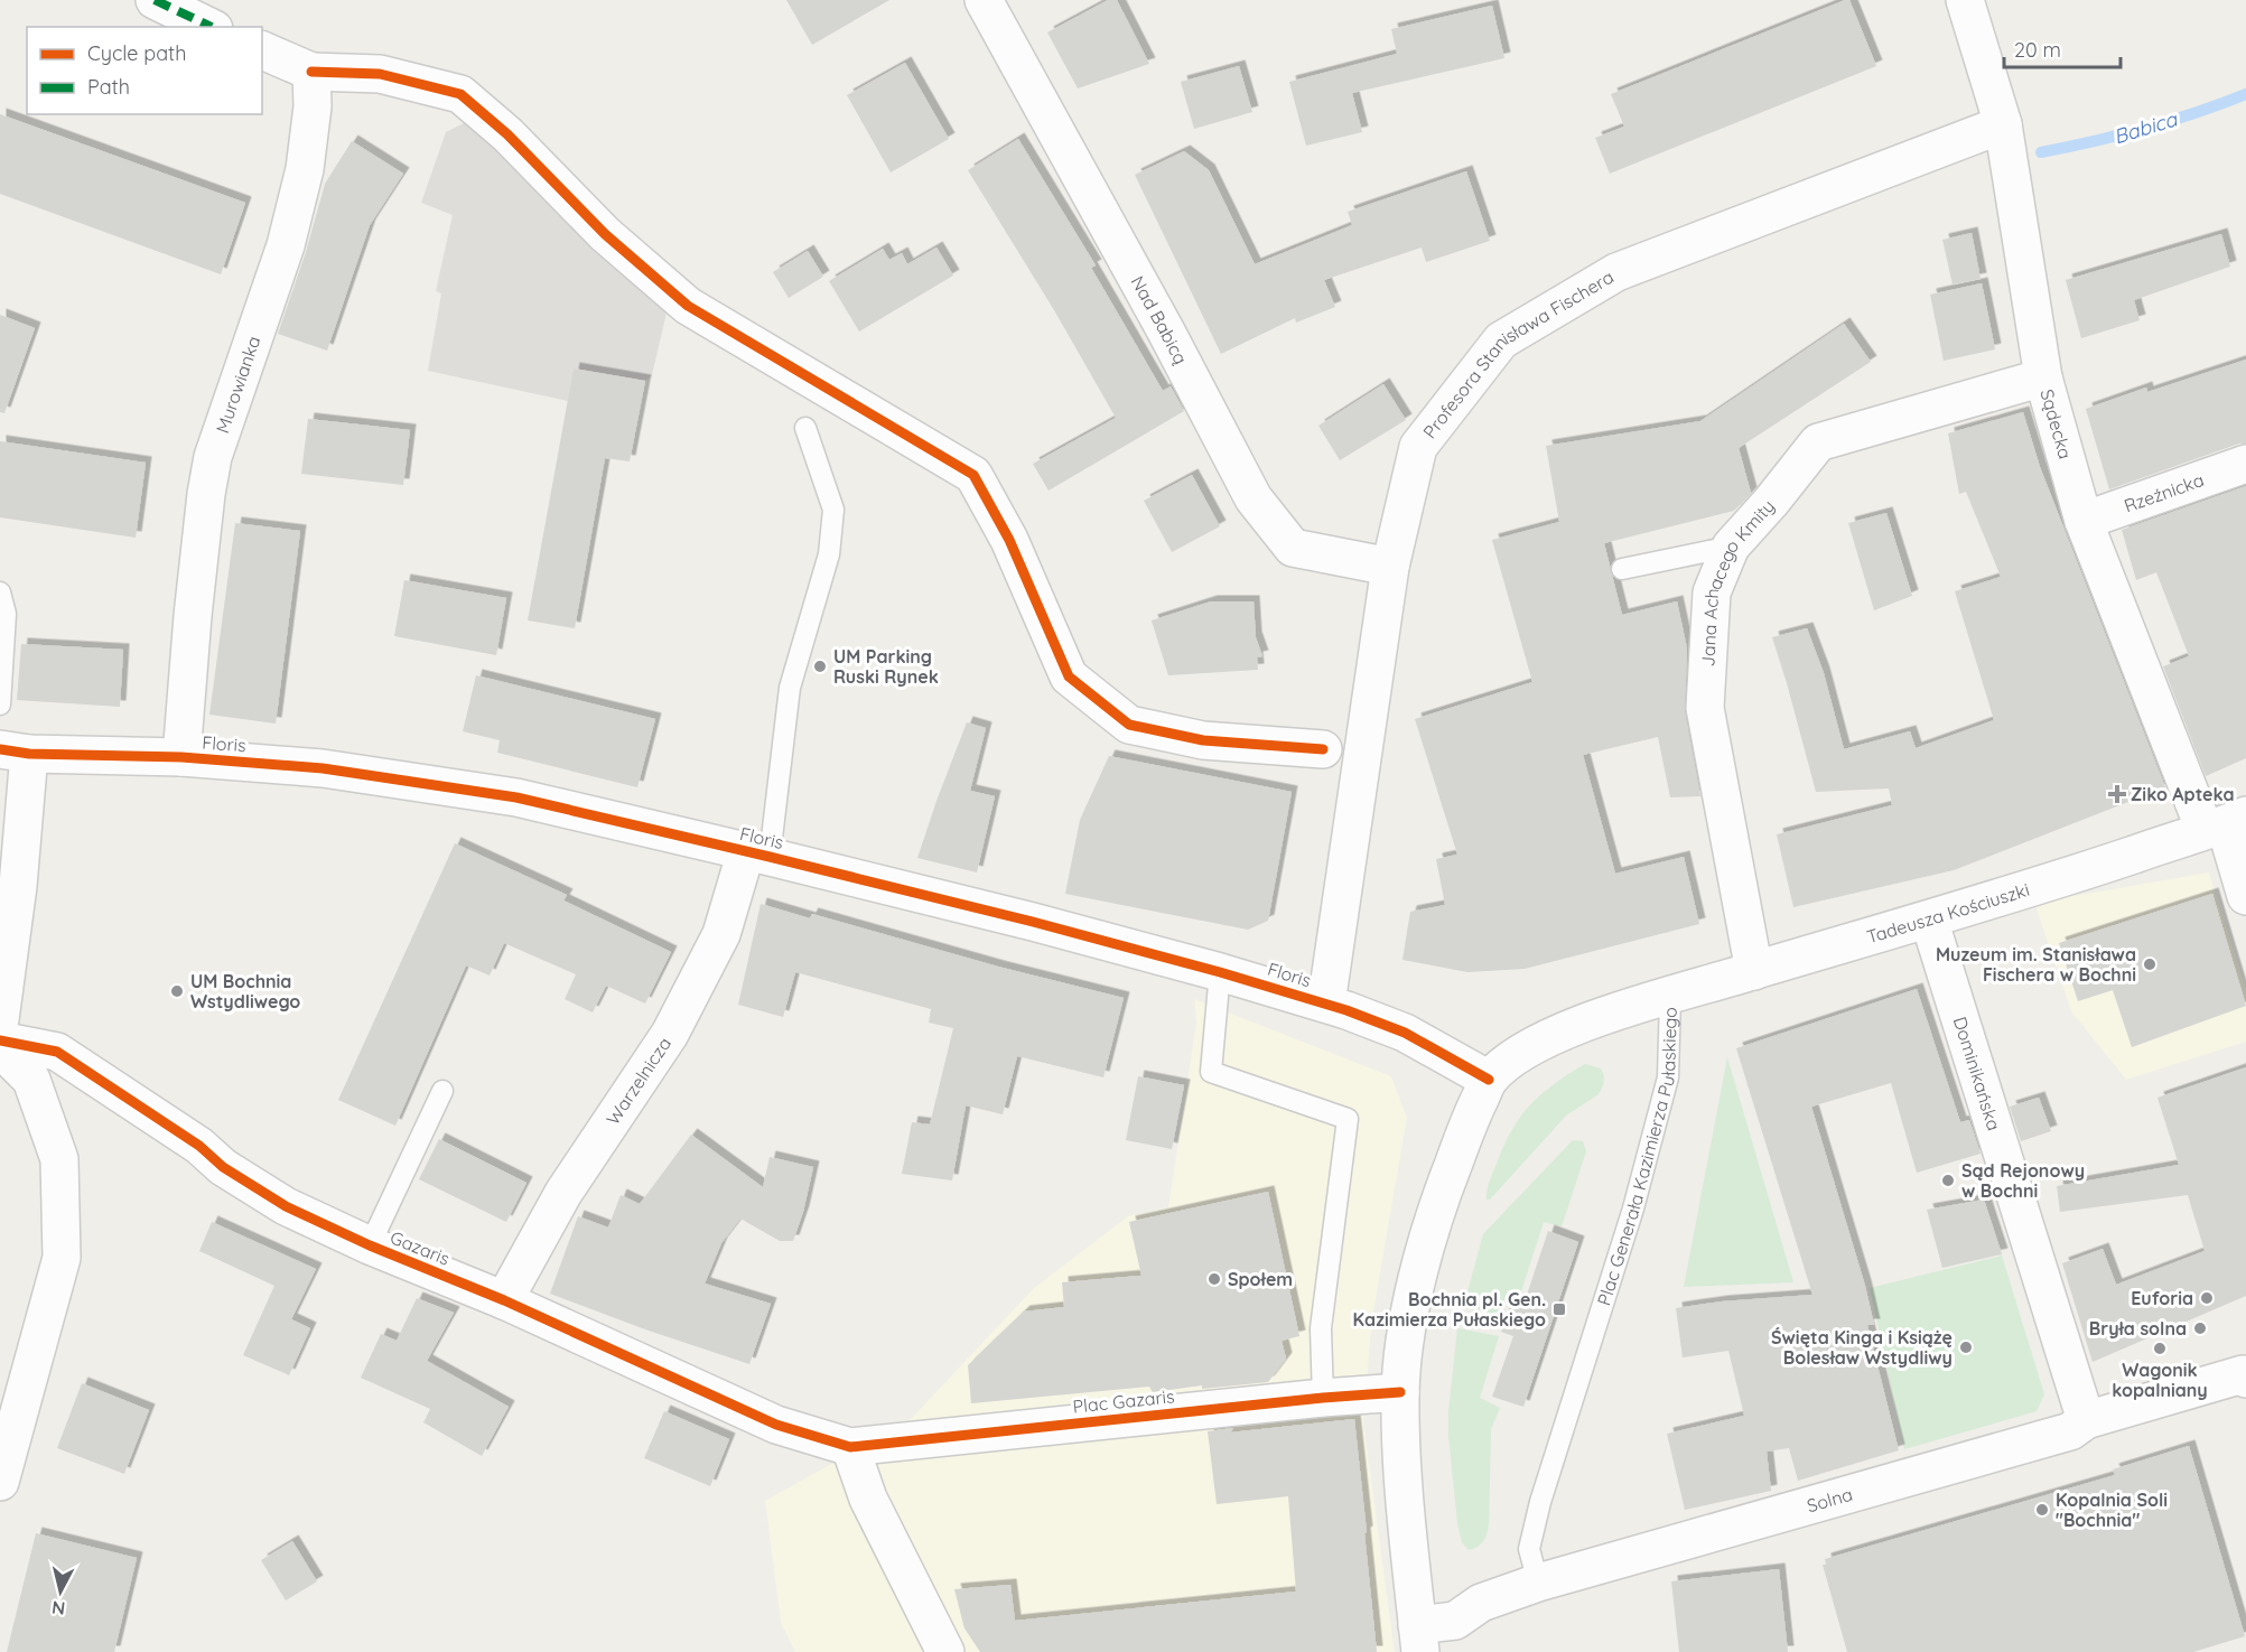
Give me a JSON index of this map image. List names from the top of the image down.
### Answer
{
  "streets": {
    "street": [
      "Nad Babicą",
      "Profesora Stanisława Fischera",
      "Murowianka",
      "Sądecka",
      "Rzeźnicka",
      "Jana Achacego Kmity",
      "Floris",
      "Tadeusza Kościuszki",
      "Dominikańska",
      "Warzelnicza",
      "Plac Generała Kazimierza Pułaskiego",
      "Gazaris",
      "Plac Gazaris",
      "Solna"
    ]
  },
  "crossings": [
    ["Nad Babicą", "Profesora Stanisława Fischera"],
    ["Profesora Stanisława Fischera", "Sądecka"],
    ["Profesora Stanisława Fischera", "Floris"],
    ["Murowianka", "Floris"],
    ["Sądecka", "Rzeźnicka"],
    ["Sądecka", "Jana Achacego Kmity"],
    ["Sądecka", "Tadeusza Kościuszki"],
    ["Jana Achacego Kmity", "Tadeusza Kościuszki"],
    ["Floris", "Warzelnicza"],
    ["Floris", "Plac Generała Kazimierza Pułaskiego"],
    ["Tadeusza Kościuszki", "Dominikańska"],
    ["Tadeusza Kościuszki", "Plac Generała Kazimierza Pułaskiego"],
    ["Dominikańska", "Solna"],
    ["Warzelnicza", "Gazaris"],
    ["Plac Generała Kazimierza Pułaskiego", "Plac Gazaris"],
    ["Plac Generała Kazimierza Pułaskiego", "Solna"],
    ["Gazaris", "Plac Gazaris"]
  ],
  "water": ["Babica"],
  "places": {
    "other": [
      "UM Parking Ruski Rynek",
      "Muzeum im. Stanisława Fischera w Bochni",
      "UM Bochnia Wstydliwego",
      "Sąd Rejonowy w Bochni",
      "Społem",
      "Euforia",
      "Bryła solna",
      "Święta Kinga i Książę Bolesław Wstydliwy",
      "Wagonik kopalniany",
      "Kopalnia Soli \"Bochnia\""
    ],
    "health": ["Ziko Apteka"],
    "transit": ["Bochnia pl. Gen. Kazimierza Pułaskiego"]
  },
  "legend": ["Cycle path", "Path"],
  "scale_bar": "20 m",
  "north": "bottom"
}
